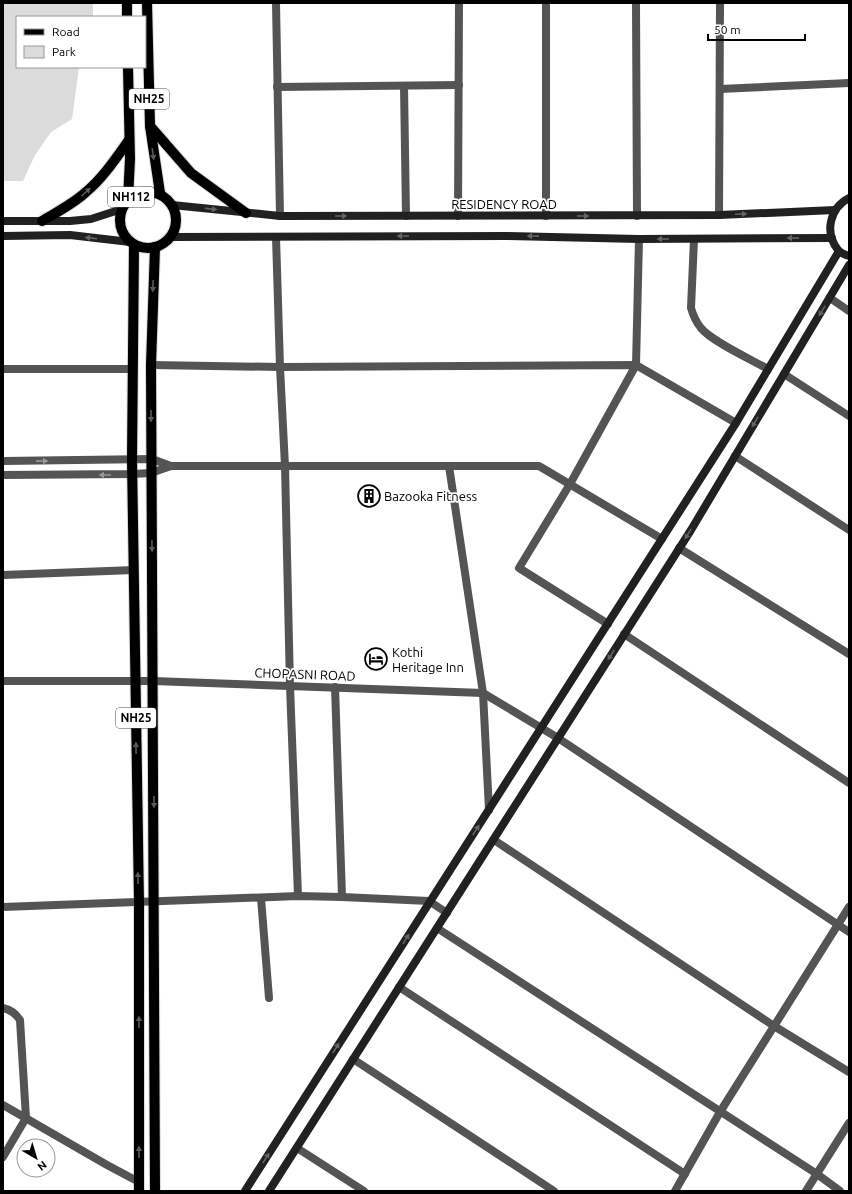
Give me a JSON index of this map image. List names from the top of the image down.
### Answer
{
  "streets": {
    "main road": ["NH25", "NH112", "RESIDENCY ROAD"],
    "street": ["CHOPASNI ROAD"]
  },
  "crossings": [
    ["NH25", "NH112"],
    ["NH25", "RESIDENCY ROAD"],
    ["NH25", "CHOPASNI ROAD"],
    ["NH112", "RESIDENCY ROAD"]
  ],
  "places": {
    "building": ["Bazooka Fitness"],
    "hotel": ["Kothi Heritage Inn"]
  },
  "legend": ["Road", "Park"],
  "scale_bar": "50 m",
  "north": "bottom right"
}
